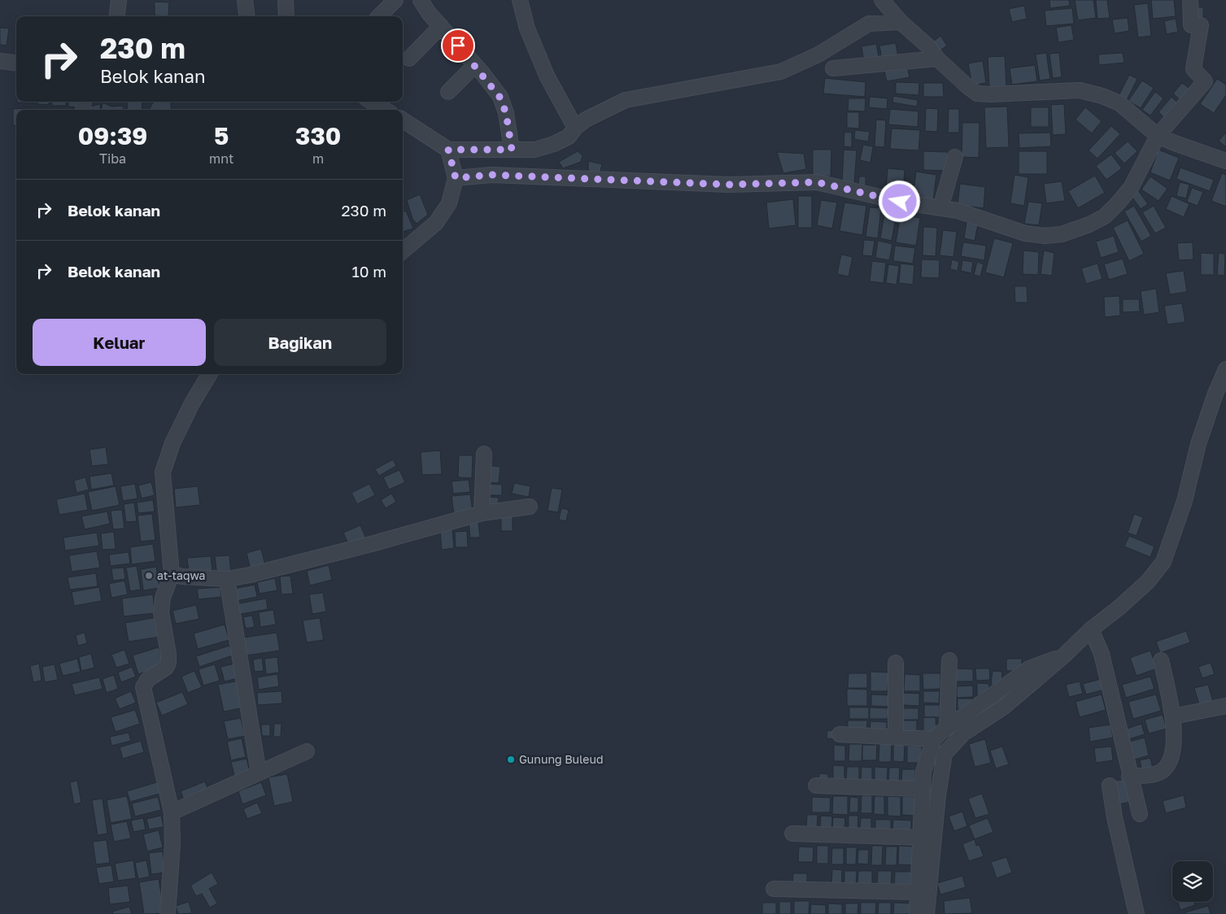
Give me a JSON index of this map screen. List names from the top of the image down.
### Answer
{
  "places": ["at-taqwa", "Gunung Buleud"],
  "page": {
    "turn": ["230 m", "Belok kanan"],
    "eta": [
      "09:39",
      "Tiba",
      "5",
      "mnt",
      "330",
      "m"
    ],
    "list": [
      {
        "name": "Belok kanan",
        "value": "230 m"
      },
      {
        "name": "Belok kanan",
        "value": "10 m"
      }
    ],
    "buttons": ["Keluar", "Bagikan"]
  }
}
